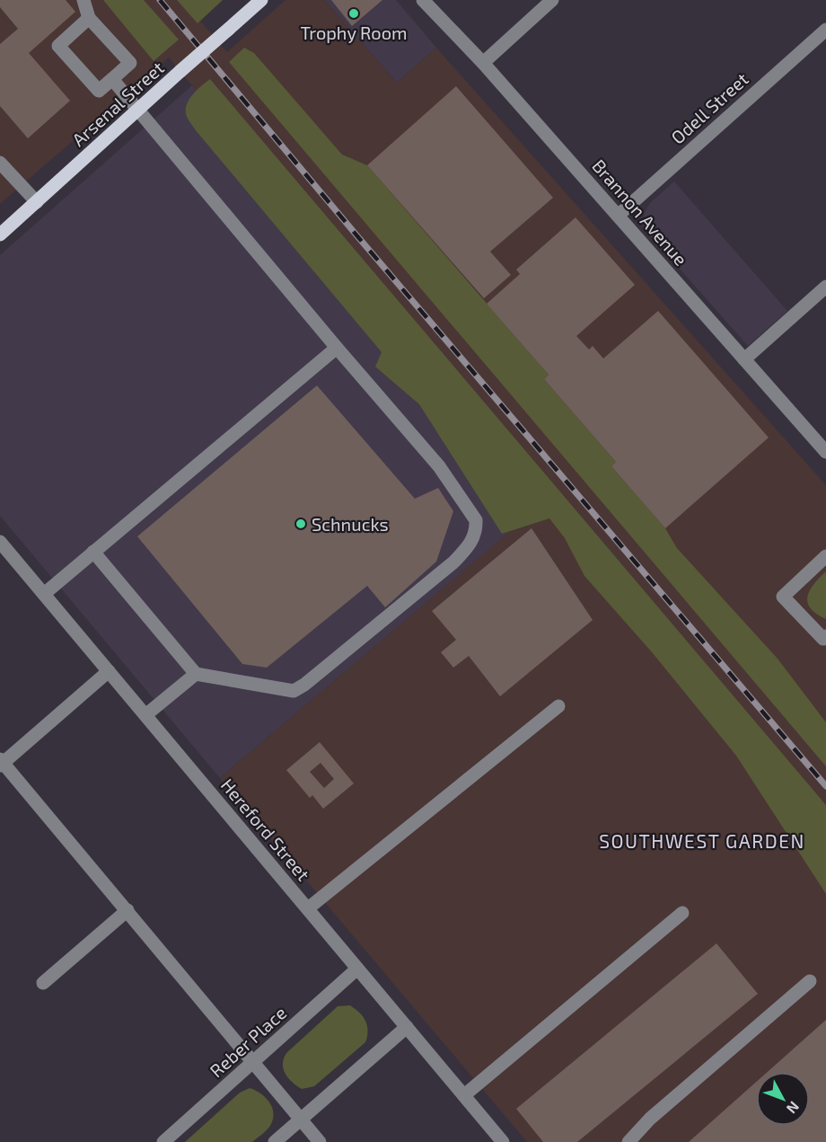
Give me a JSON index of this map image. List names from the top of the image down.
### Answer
{
  "streets": {
    "main road": ["Arsenal Street"],
    "street": [
      "Odell Street",
      "Brannon Avenue",
      "Hereford Street",
      "Reber Place"
    ]
  },
  "crossings": [
    ["Odell Street", "Brannon Avenue"],
    ["Hereford Street", "Reber Place"]
  ],
  "districts": ["SOUTHWEST GARDEN"],
  "places": ["Trophy Room", "Schnucks"],
  "north": "bottom right"
}
